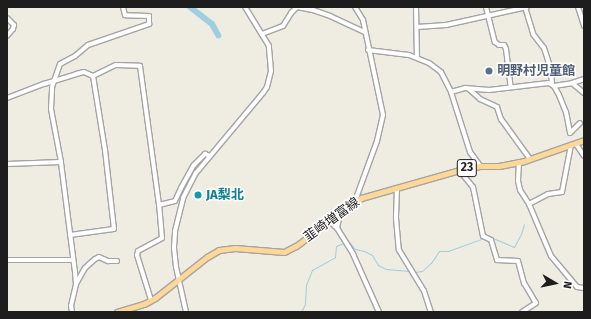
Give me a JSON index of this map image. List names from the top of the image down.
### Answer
{
  "streets": {
    "main road": ["23", "韮崎増富線"]
  },
  "places": ["明野村児童館", "JA梨北"],
  "north": "right"
}
